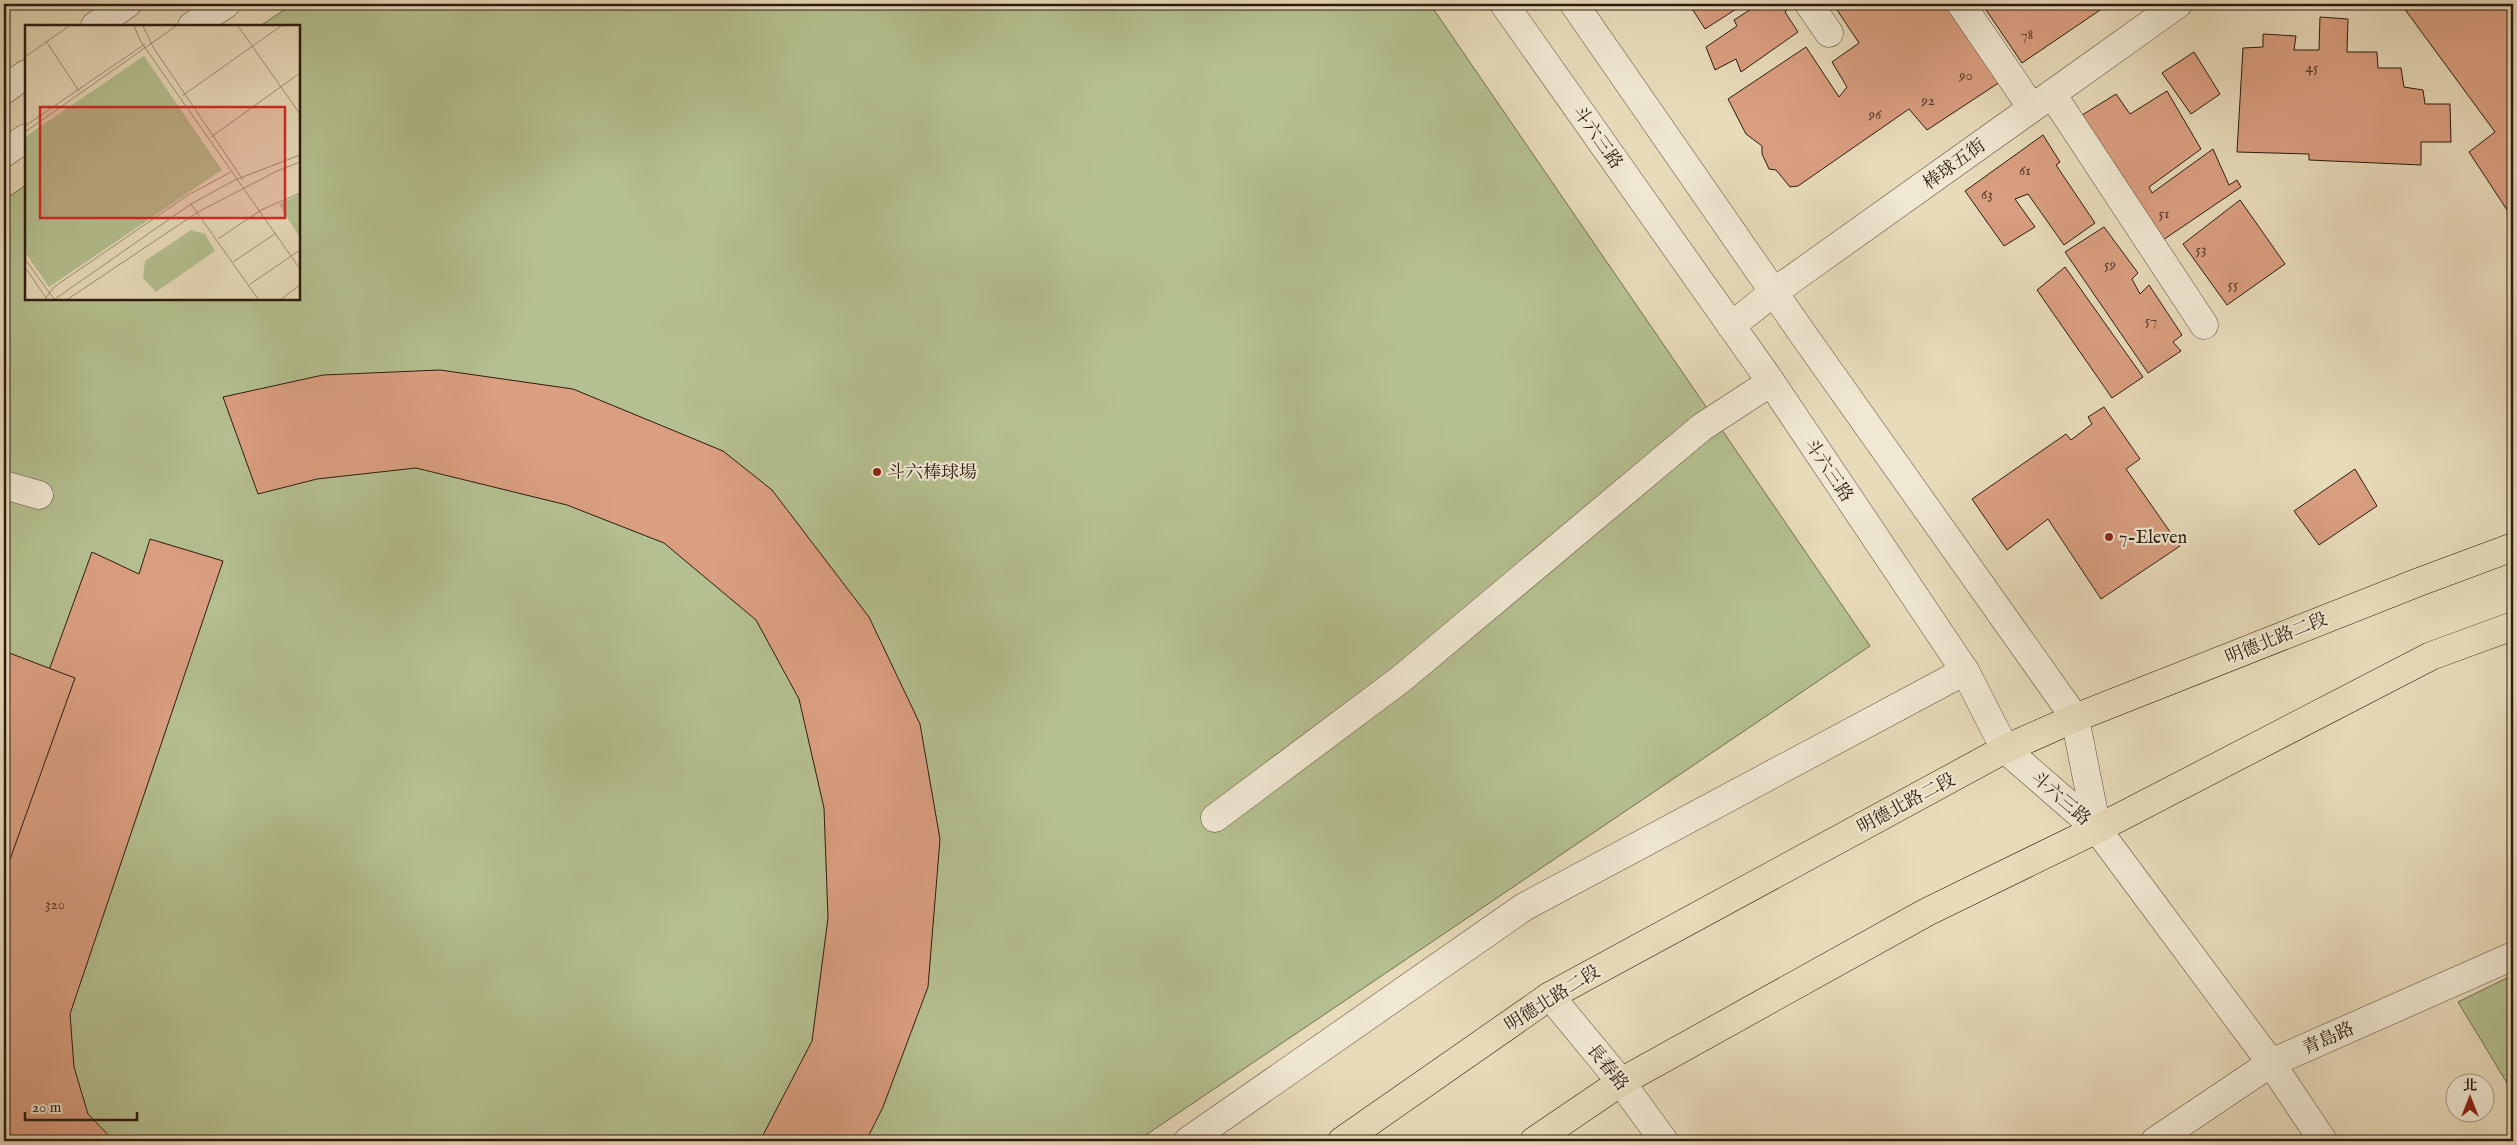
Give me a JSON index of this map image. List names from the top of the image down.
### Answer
{
  "streets": {
    "main road": ["明德北路二段"],
    "street": [
      "斗六三路",
      "棒球五街",
      "青島路",
      "長春路"
    ]
  },
  "crossings": [
    ["斗六三路", "棒球五街"],
    ["斗六三路", "明德北路二段"],
    ["明德北路二段", "長春路"]
  ],
  "places": ["斗六棒球場", "7-Eleven"],
  "house_numbers": [
    "78",
    "45",
    "90",
    "92",
    "96",
    "61",
    "63",
    "51",
    "53",
    "59",
    "55",
    "57",
    "320"
  ],
  "scale_bar": "20 m",
  "north": "top"
}
